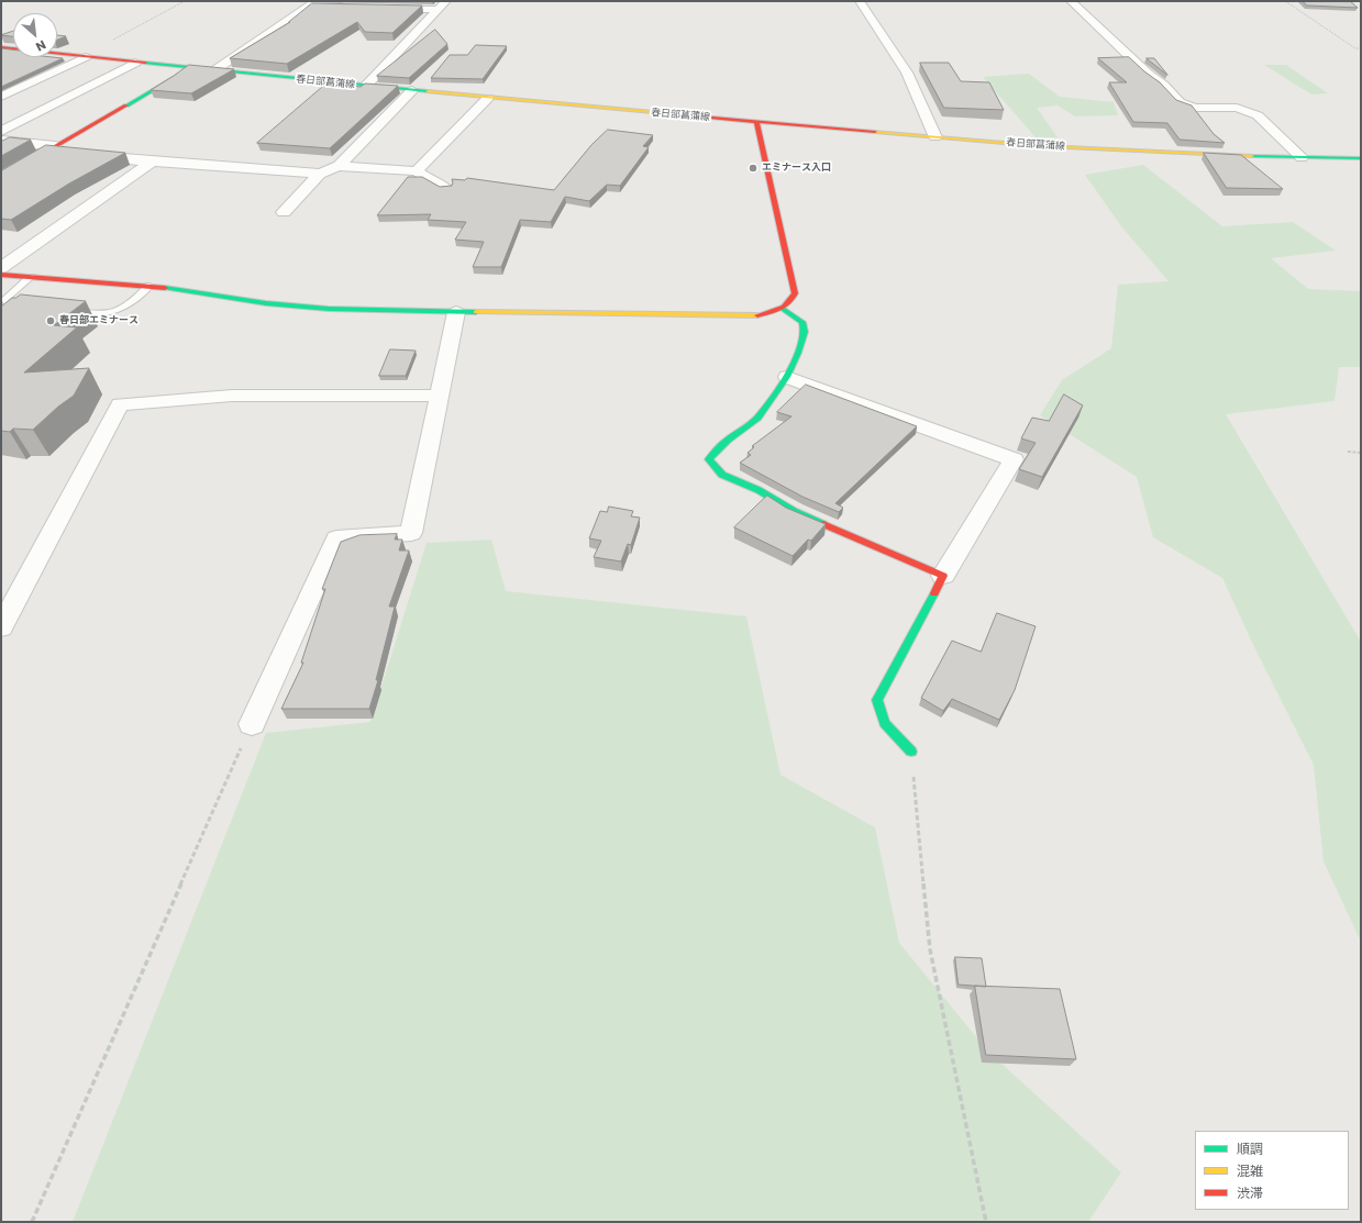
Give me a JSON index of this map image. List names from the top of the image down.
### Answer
{
  "streets": {
    "street": ["春日部菖蒲線"]
  },
  "places": ["エミナース入口", "春日部エミナース"],
  "legend": ["順調", "混雑", "渋滞"],
  "north": "bottom right"
}
